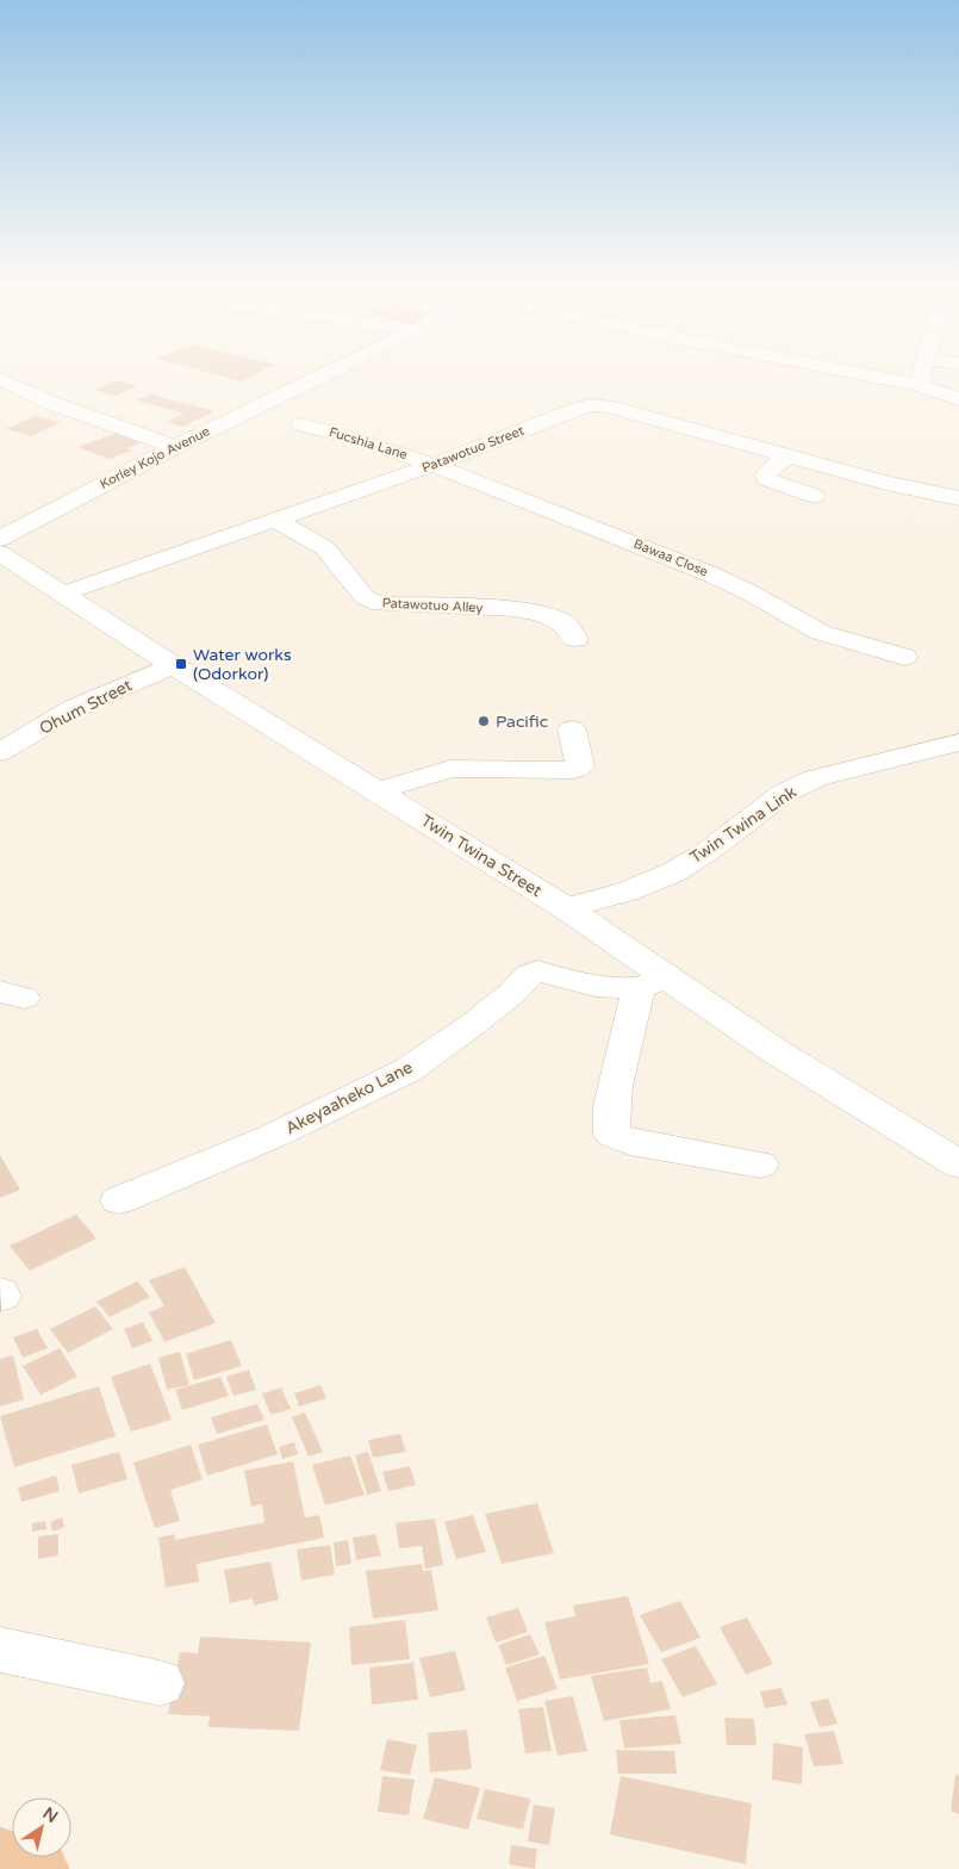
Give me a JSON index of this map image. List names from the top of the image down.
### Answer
{
  "streets": {
    "street": [
      "Fucshia Lane",
      "Patawotuo Street",
      "Korley Kojo Avenue",
      "Bawaa Close",
      "Patawotuo Alley",
      "Ohum Street",
      "Twin Twina Link",
      "Twin Twina Street",
      "Akeyaaheko Lane"
    ]
  },
  "crossings": [
    ["Fucshia Lane", "Patawotuo Street"],
    ["Fucshia Lane", "Bawaa Close"],
    ["Patawotuo Street", "Bawaa Close"],
    ["Patawotuo Street", "Patawotuo Alley"],
    ["Patawotuo Street", "Twin Twina Street"],
    ["Ohum Street", "Twin Twina Street"],
    ["Twin Twina Link", "Twin Twina Street"],
    ["Twin Twina Street", "Akeyaaheko Lane"]
  ],
  "places": {
    "transit": ["Water works (Odorkor)"],
    "other": ["Pacific"]
  },
  "north": "top right"
}
